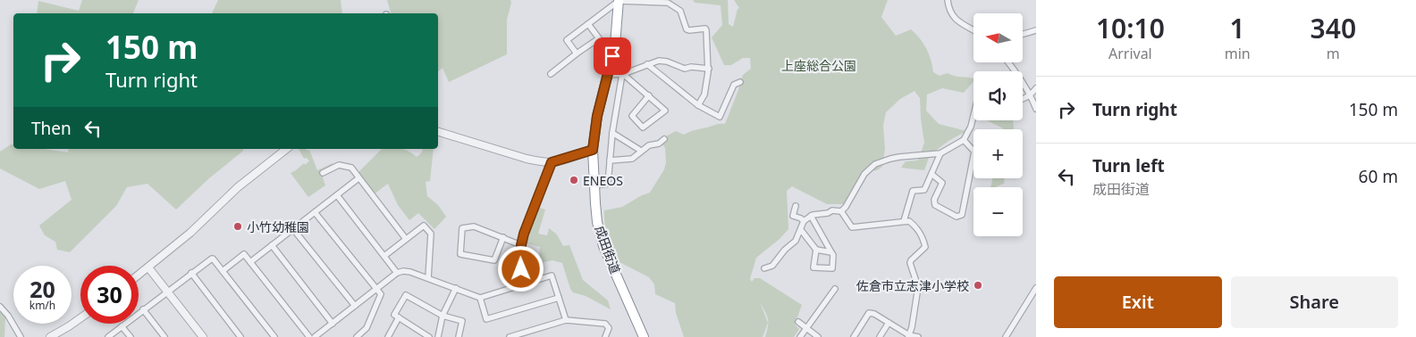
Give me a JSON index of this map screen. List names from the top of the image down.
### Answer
{
  "streets": {
    "highway": ["成田街道"]
  },
  "parks": ["上座総合公園"],
  "places": ["ENEOS", "小竹幼稚園", "佐倉市立志津小学校"],
  "north": "left",
  "page": {
    "eta": [
      "10:10",
      "Arrival",
      "1",
      "min",
      "340",
      "m"
    ],
    "map_buttons": ["+", "−"],
    "turn": ["150 m", "Turn right"],
    "list": [
      {
        "name": "Turn right",
        "value": "150 m"
      },
      {
        "name": "Turn left",
        "note": "成田街道",
        "value": "60 m"
      }
    ],
    "then": "Then",
    "speed": "20 km/h",
    "limit": "30",
    "buttons": ["Exit", "Share"]
  }
}
